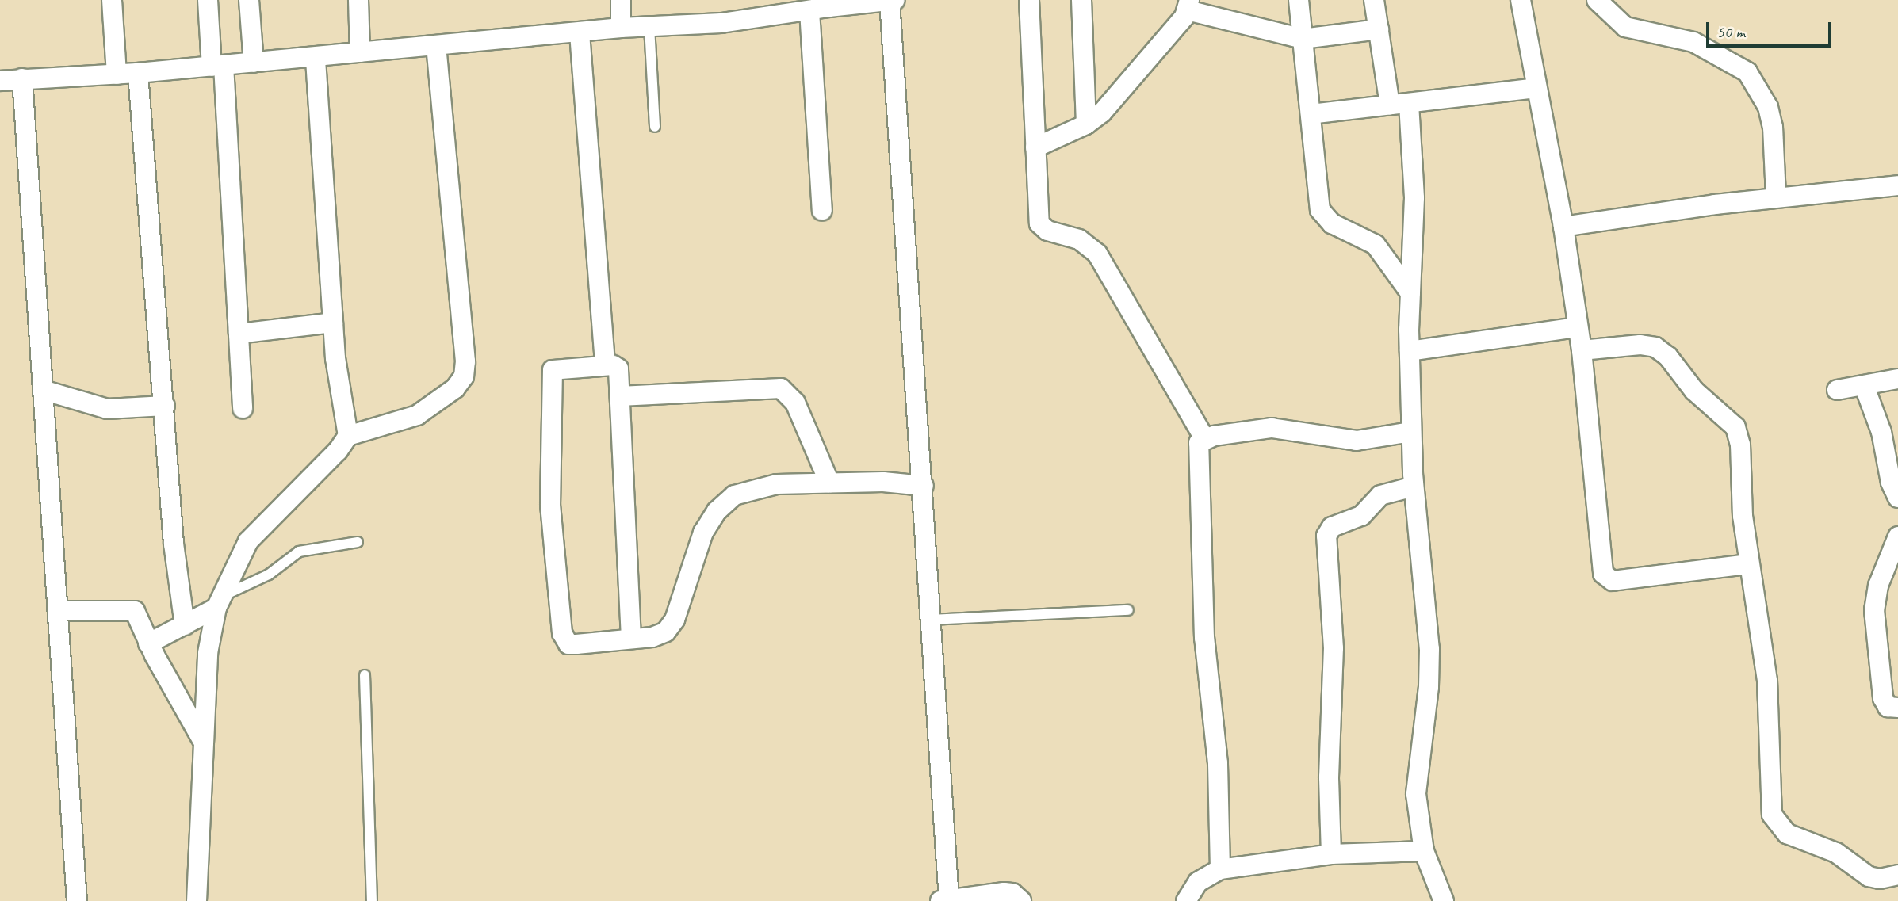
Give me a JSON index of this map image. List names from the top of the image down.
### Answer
{
  "scale_bar": "50 m"
}
